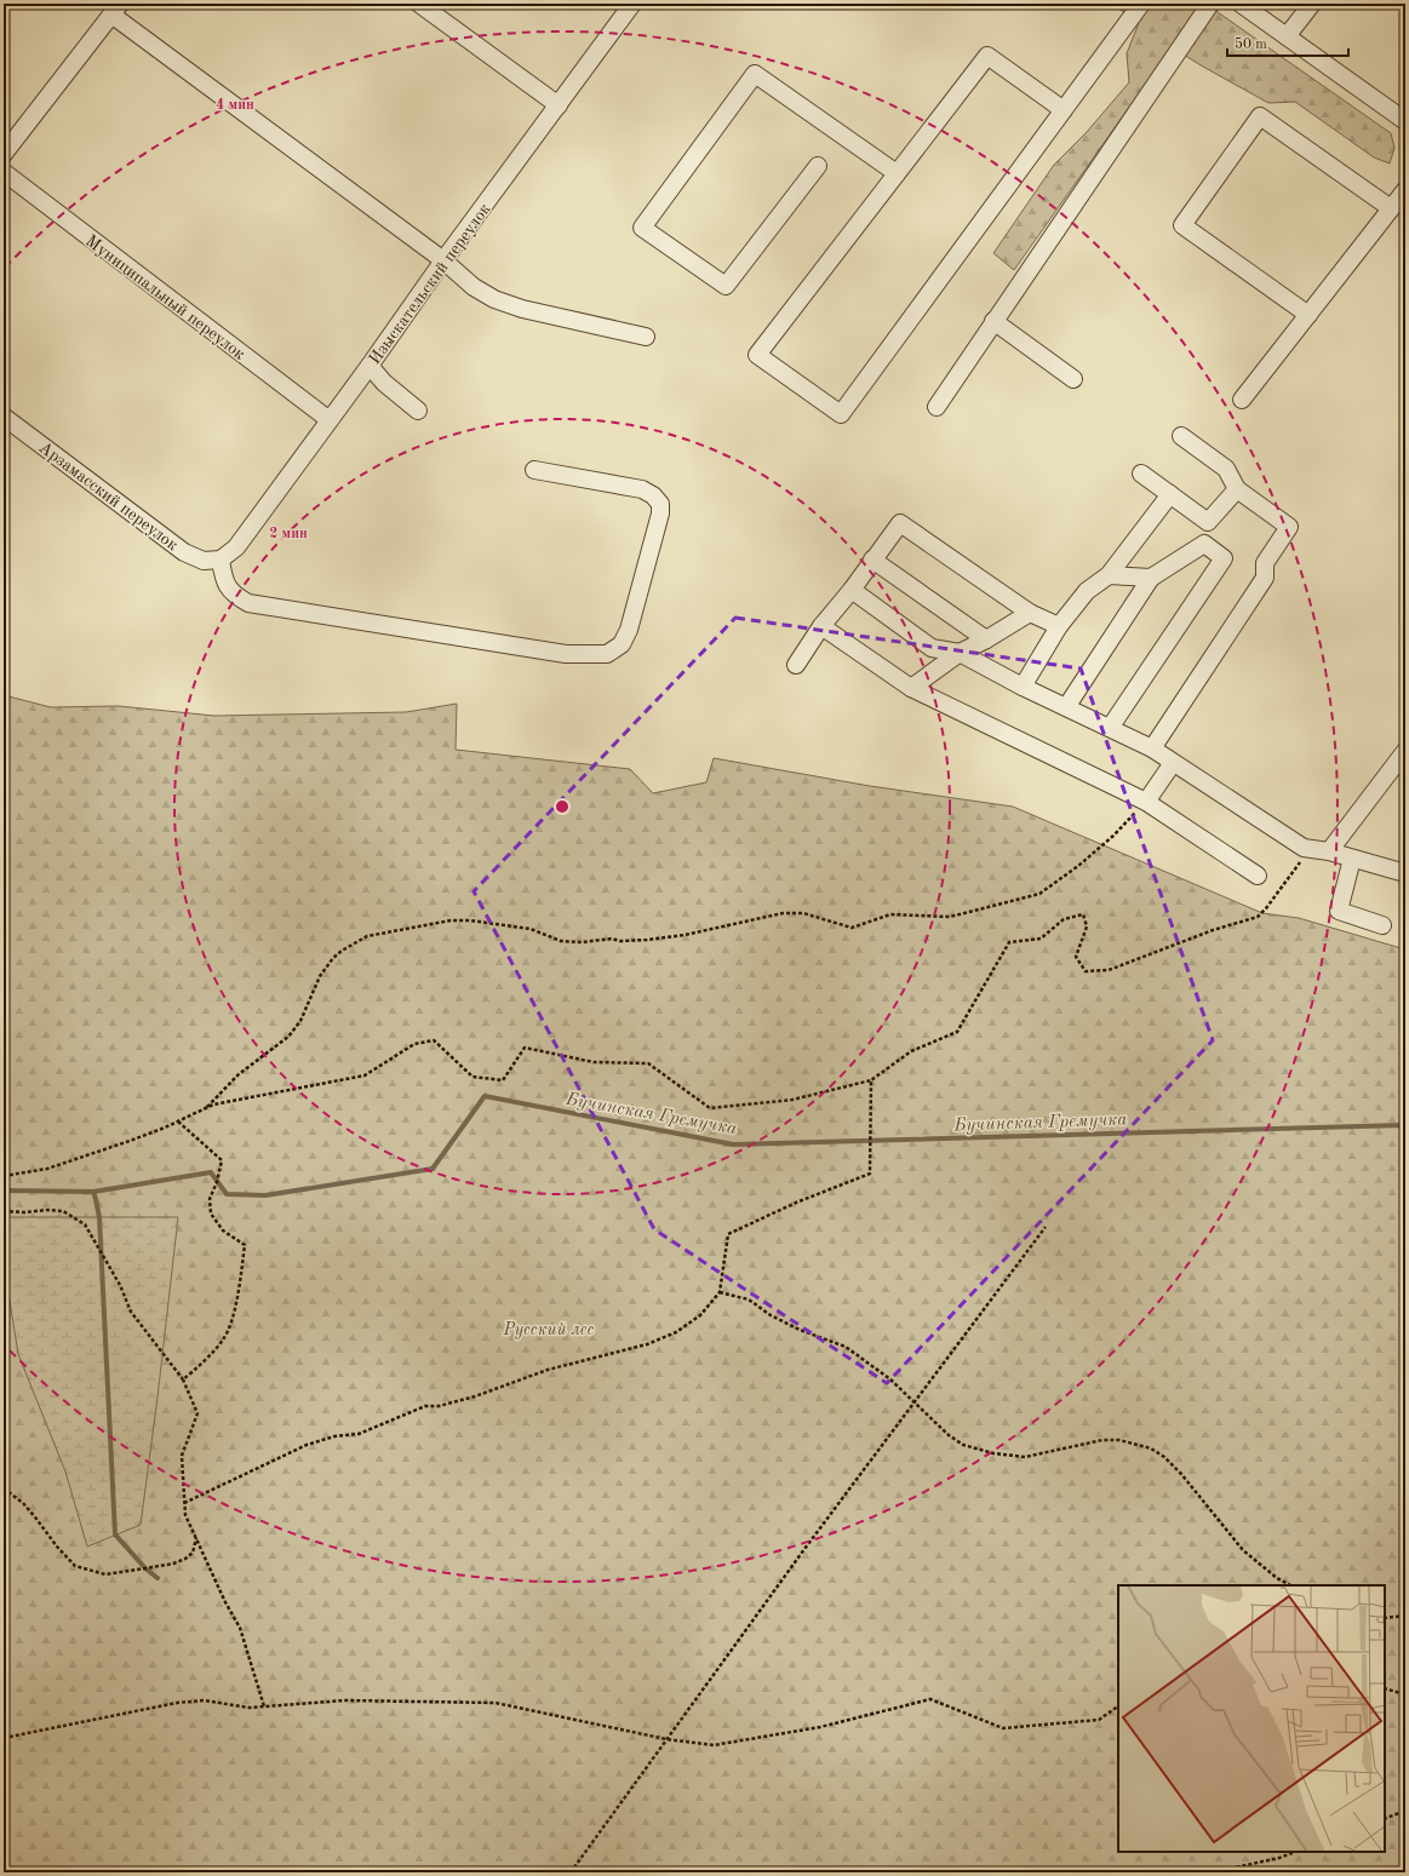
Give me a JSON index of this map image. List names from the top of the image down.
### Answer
{
  "streets": {
    "street": ["Изыскательский переулок", "Муниципальный переулок", "Арзамасский переулок"]
  },
  "crossings": [
    ["Изыскательский переулок", "Муниципальный переулок"],
    ["Изыскательский переулок", "Арзамасский переулок"]
  ],
  "water": ["Бучинская Гремучка"],
  "parks": ["Русский лес"],
  "scale_bar": "50 m",
  "rings": ["4 мин", "2 мин"]
}
